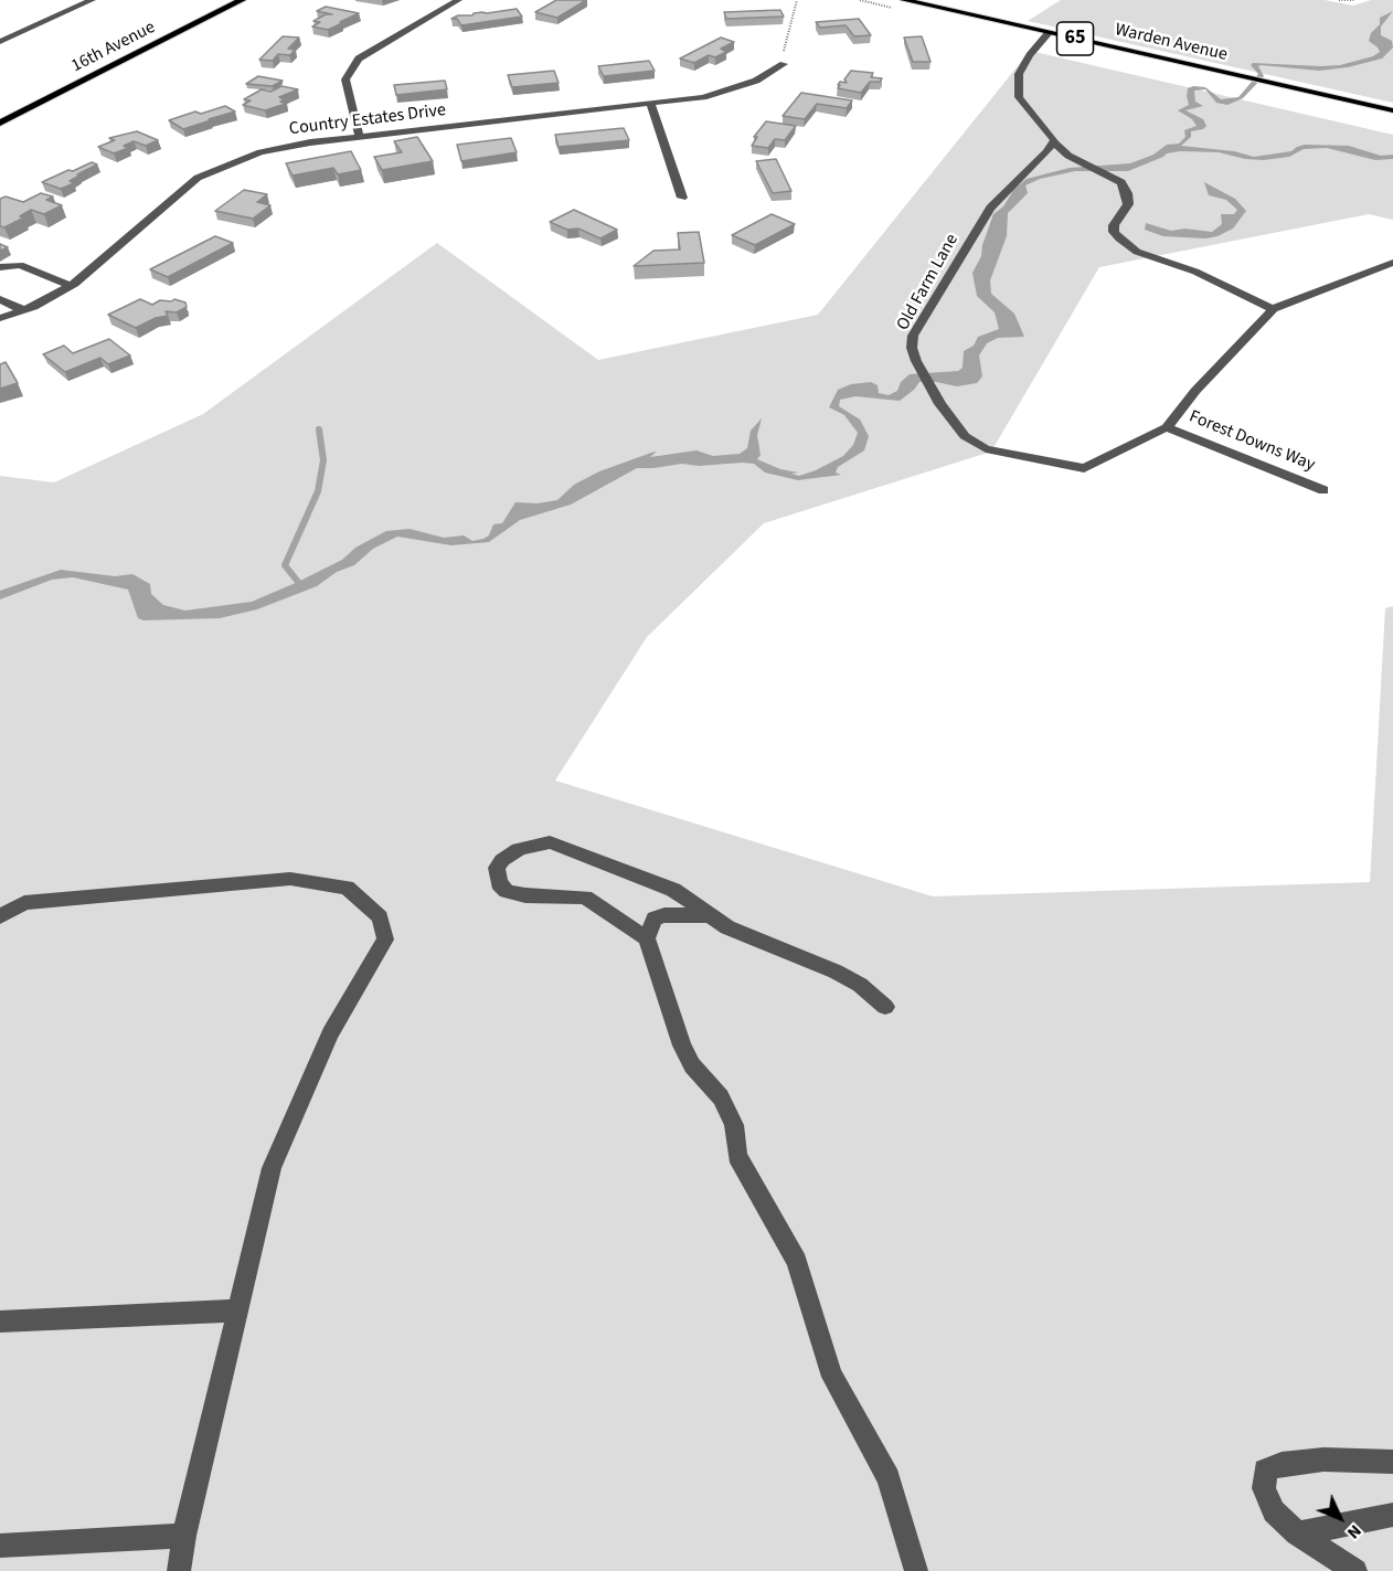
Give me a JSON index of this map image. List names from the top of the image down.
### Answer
{
  "streets": {
    "main road": ["65", "Warden Avenue", "16th Avenue"],
    "street": ["Country Estates Drive", "Old Farm Lane", "Forest Downs Way"]
  },
  "crossings": [
    ["Old Farm Lane", "Forest Downs Way"]
  ],
  "north": "bottom right"
}
